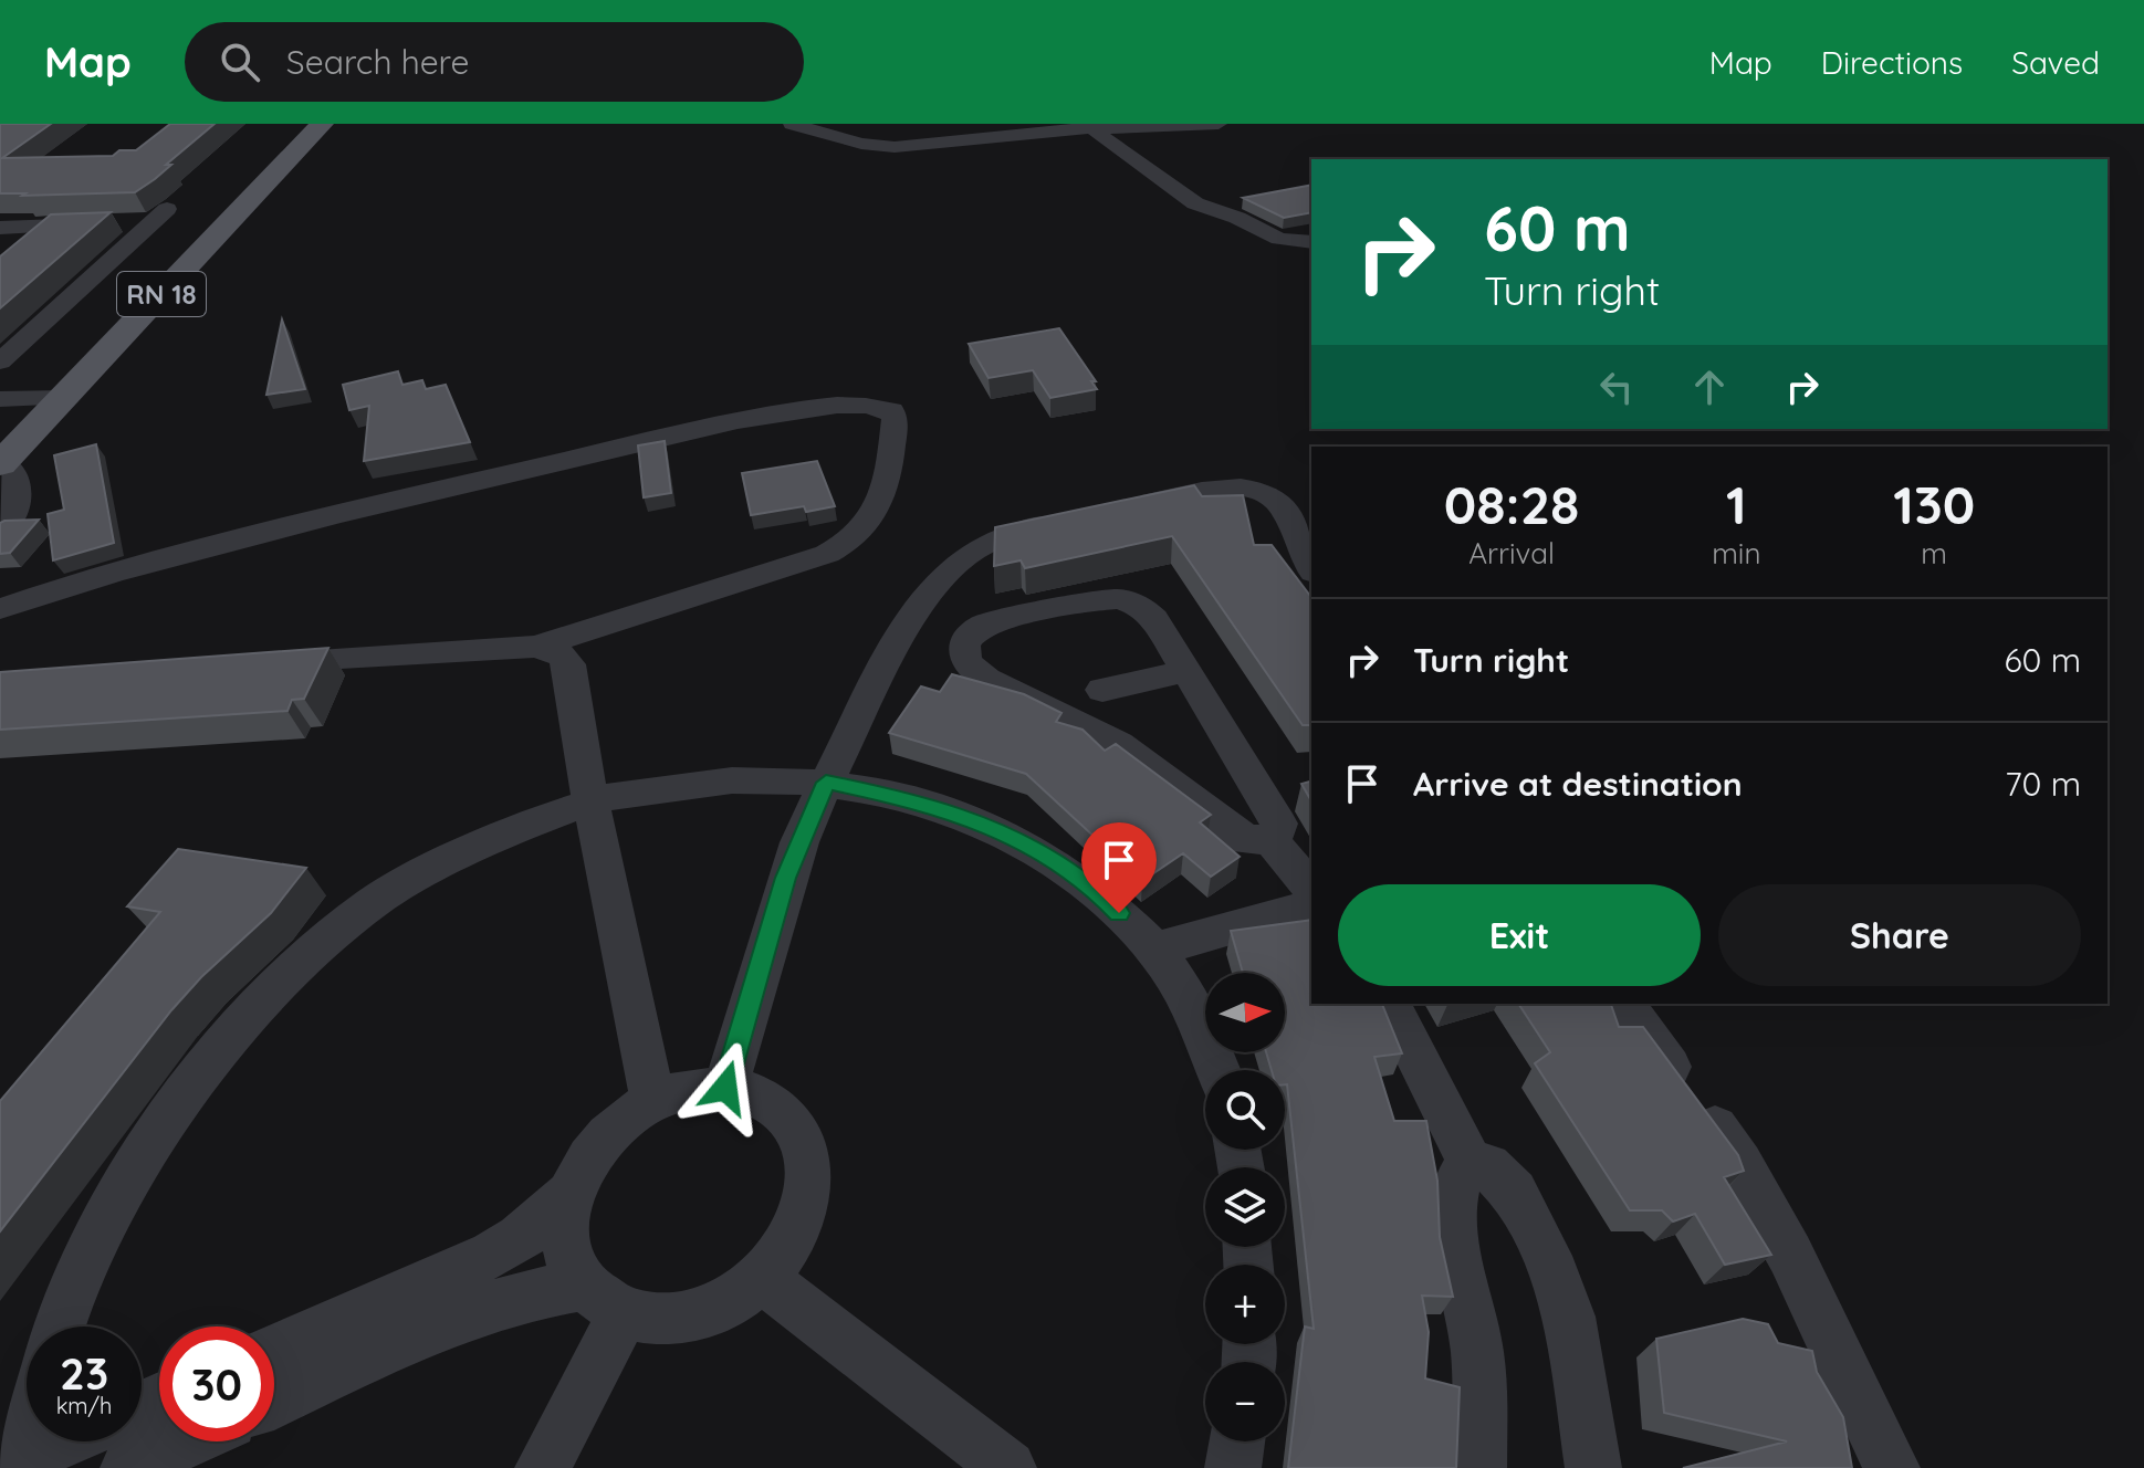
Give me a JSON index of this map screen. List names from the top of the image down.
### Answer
{
  "streets": {
    "main road": ["RN 18"]
  },
  "north": "right",
  "page": {
    "header": "Map",
    "search": "Search here",
    "nav": ["Map", "Directions", "Saved"],
    "turn": ["60 m", "Turn right"],
    "eta": [
      "08:28",
      "Arrival",
      "1",
      "min",
      "130",
      "m"
    ],
    "list": [
      {
        "name": "Turn right",
        "value": "60 m"
      },
      {
        "name": "Arrive at destination",
        "value": "70 m"
      }
    ],
    "buttons": ["Exit", "Share"],
    "map_buttons": ["+", "−"],
    "speed": "23 km/h",
    "limit": "30"
  }
}
